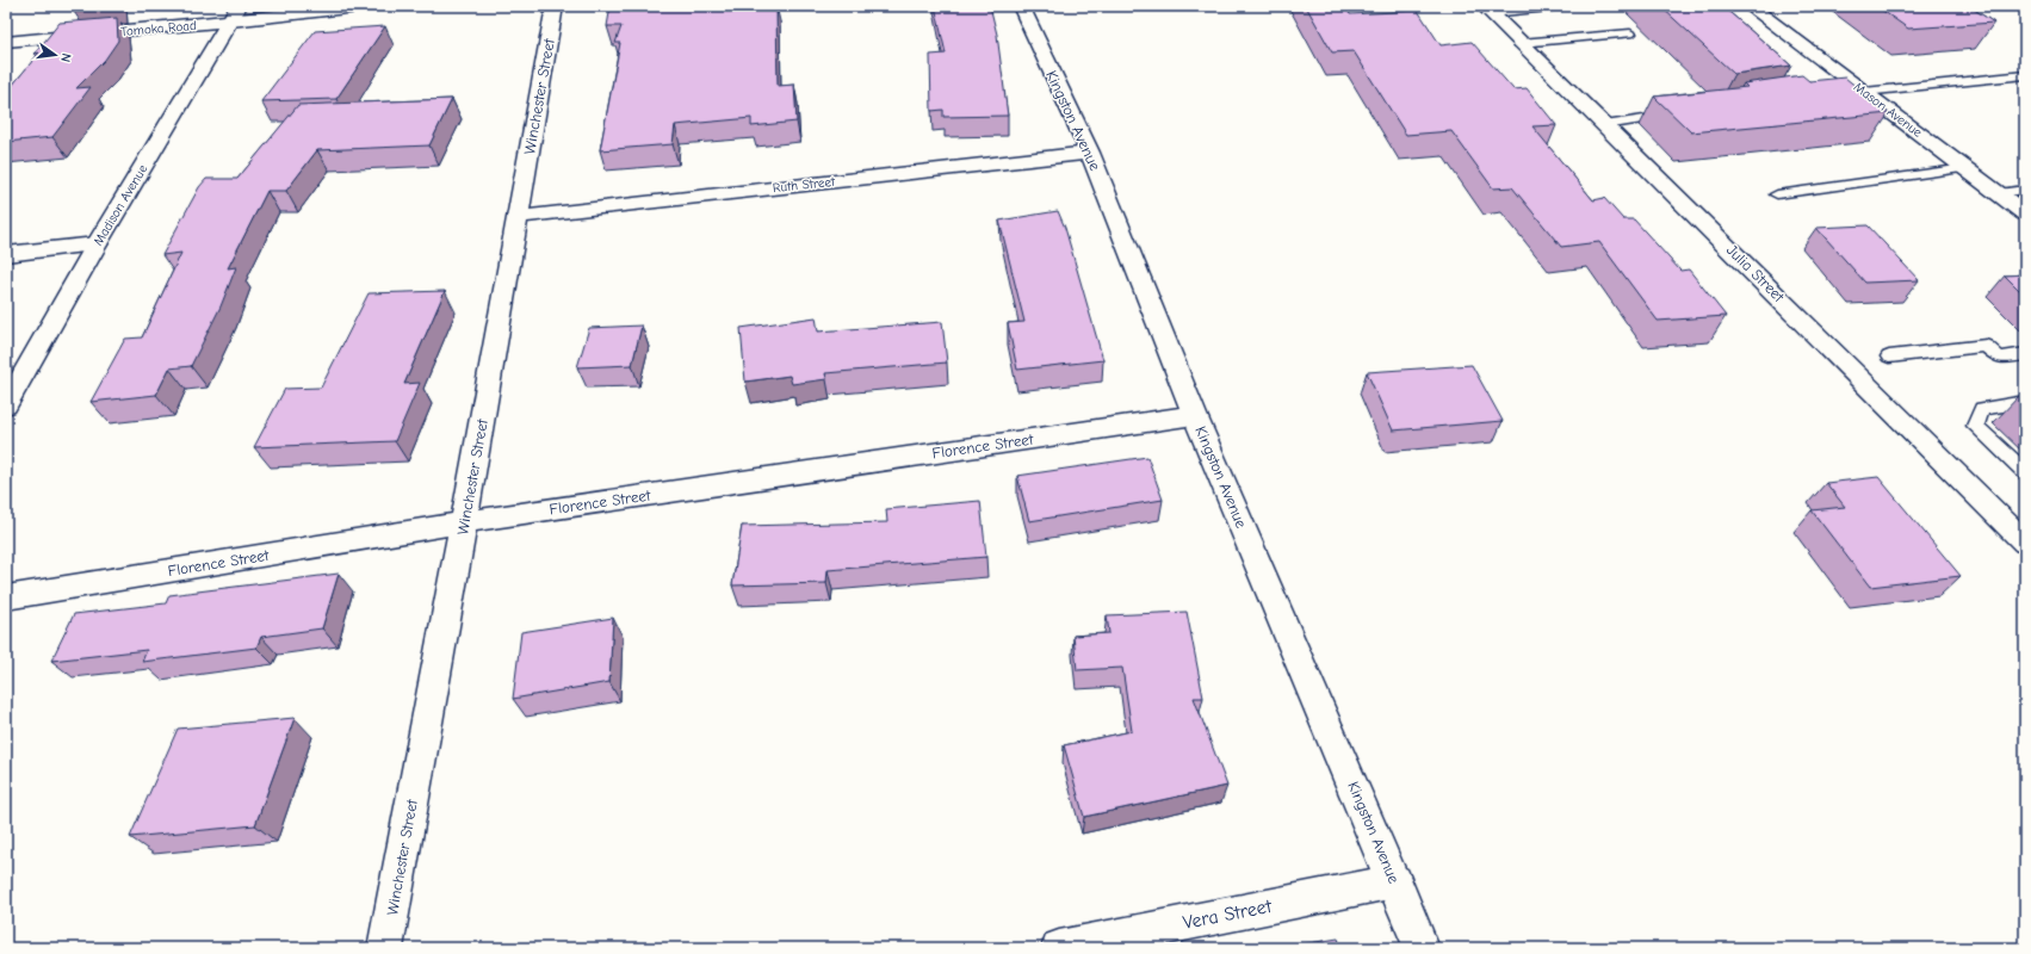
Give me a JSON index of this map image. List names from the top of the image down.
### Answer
{
  "streets": {
    "street": [
      "Tomoka Road",
      "Winchester Street",
      "Mason Avenue",
      "Kingston Avenue",
      "Ruth Street",
      "Madison Avenue",
      "Julia Street",
      "Florence Street",
      "Vera Street"
    ]
  },
  "crossings": [
    ["Tomoka Road", "Madison Avenue"],
    ["Winchester Street", "Ruth Street"],
    ["Winchester Street", "Florence Street"],
    ["Kingston Avenue", "Ruth Street"],
    ["Kingston Avenue", "Florence Street"],
    ["Kingston Avenue", "Vera Street"]
  ],
  "north": "right"
}
